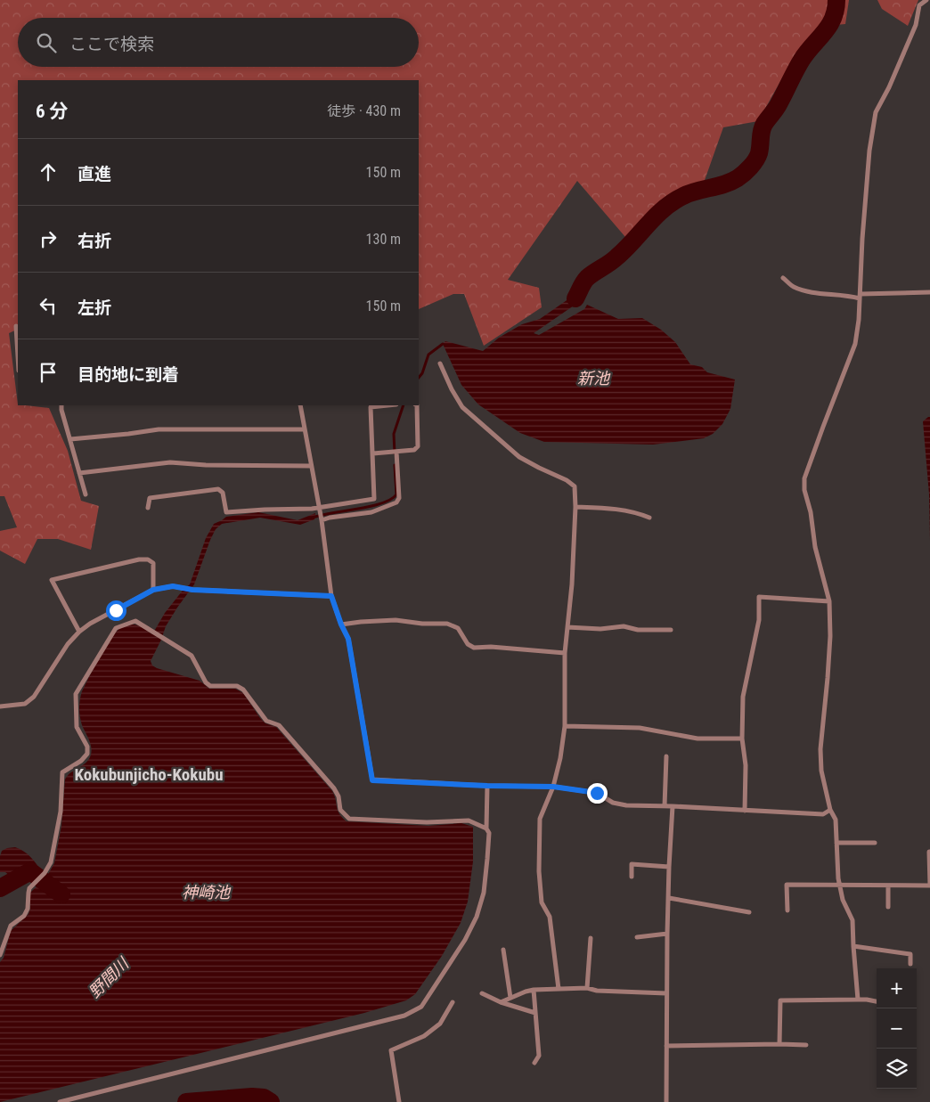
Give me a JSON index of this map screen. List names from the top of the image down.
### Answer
{
  "districts": ["Kokubunjicho-Kokubu"],
  "water": ["新池", "神崎池", "野間川"],
  "page": {
    "search": "ここで検索",
    "heading": ["6 分", "徒歩 · 430 m"],
    "list": [
      ["直進", "150 m"],
      ["右折", "130 m"],
      ["左折", "150 m"],
      "目的地に到着"
    ],
    "map_buttons": ["+", "−"]
  }
}
